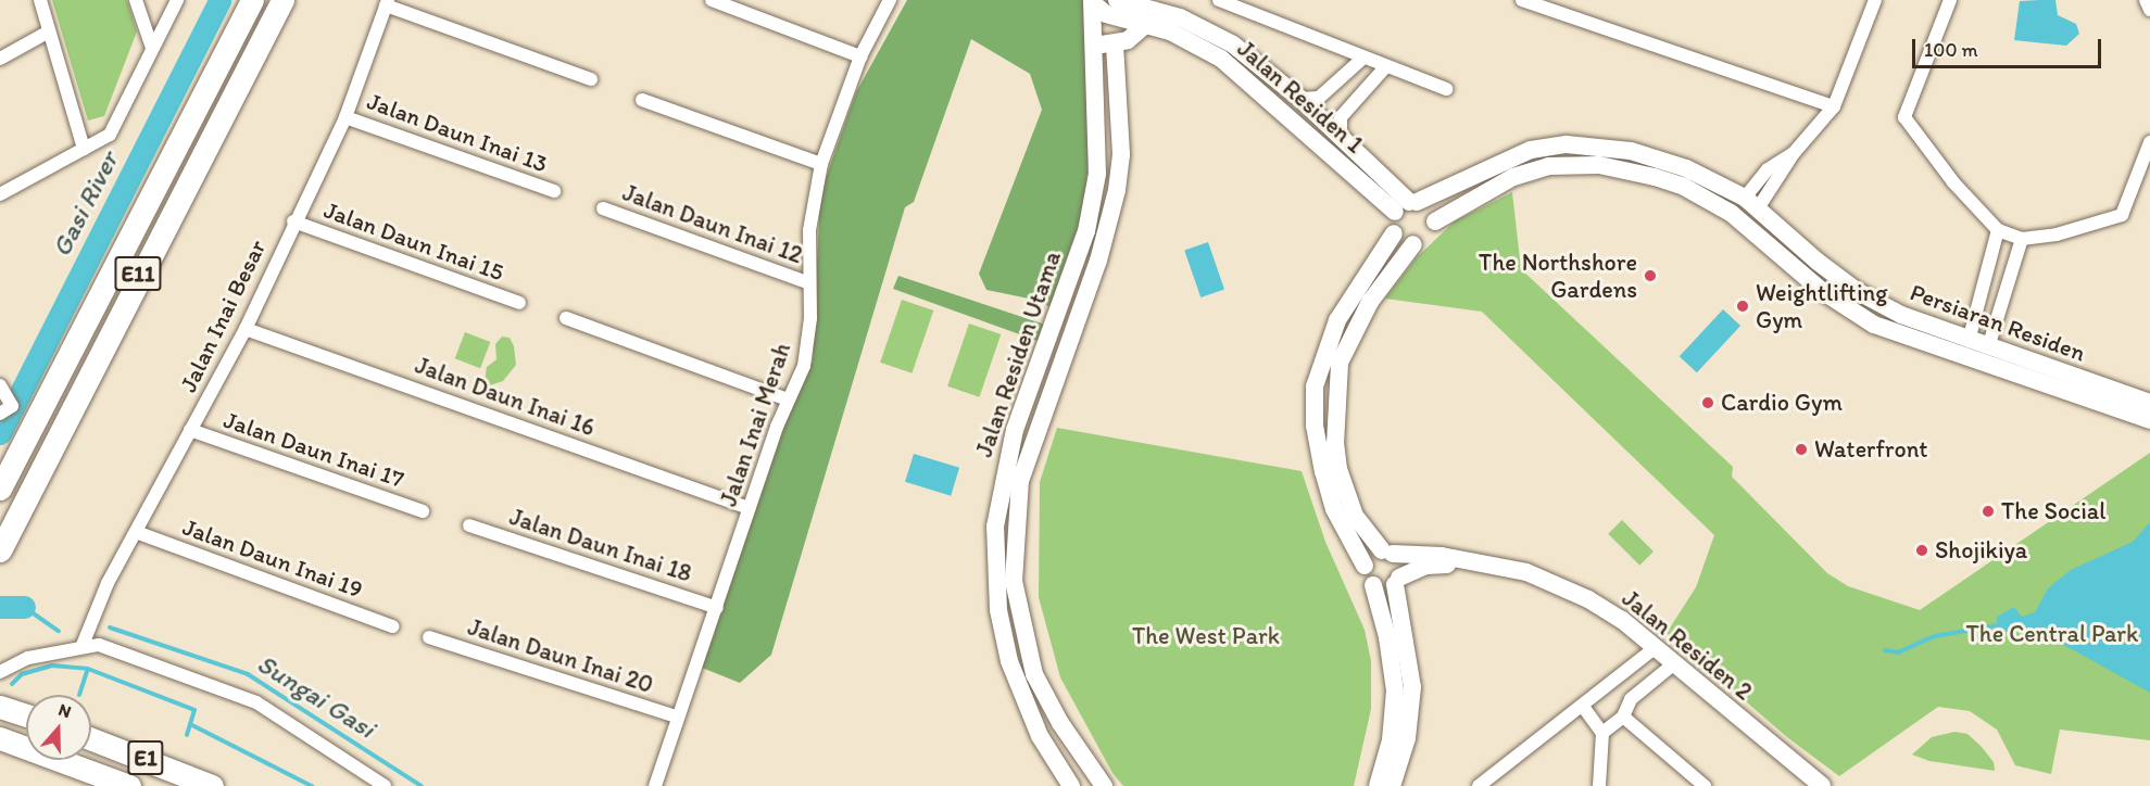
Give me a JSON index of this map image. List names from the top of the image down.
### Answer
{
  "streets": {
    "highway": ["E11", "E1"],
    "street": [
      "Jalan Residen 1",
      "Jalan Daun Inai 13",
      "Jalan Daun Inai 12",
      "Jalan Daun Inai 15",
      "Jalan Inai Besar",
      "Persiaran Residen",
      "Jalan Residen Utama",
      "Jalan Daun Inai 16",
      "Jalan Inai Merah",
      "Jalan Daun Inai 17",
      "Jalan Daun Inai 18",
      "Jalan Daun Inai 19",
      "Jalan Residen 2",
      "Jalan Daun Inai 20"
    ]
  },
  "crossings": [
    ["Jalan Residen 1", "Persiaran Residen"],
    ["Jalan Residen 1", "Jalan Residen Utama"],
    ["Jalan Daun Inai 13", "Jalan Inai Besar"],
    ["Jalan Daun Inai 12", "Jalan Inai Merah"],
    ["Jalan Daun Inai 15", "Jalan Inai Besar"],
    ["Jalan Inai Besar", "Jalan Daun Inai 16"],
    ["Jalan Inai Besar", "Jalan Daun Inai 17"],
    ["Jalan Inai Besar", "Jalan Daun Inai 19"],
    ["Jalan Daun Inai 16", "Jalan Inai Merah"],
    ["Jalan Inai Merah", "Jalan Daun Inai 18"],
    ["Jalan Inai Merah", "Jalan Daun Inai 20"]
  ],
  "water": ["Gasi River", "Sungai Gasi"],
  "parks": ["The Central Park", "The West Park"],
  "places": [
    "The Northshore Gardens",
    "Weightlifting Gym",
    "Cardio Gym",
    "Waterfront",
    "The Social",
    "Shojikiya"
  ],
  "scale_bar": "100 m",
  "north": "top"
}
